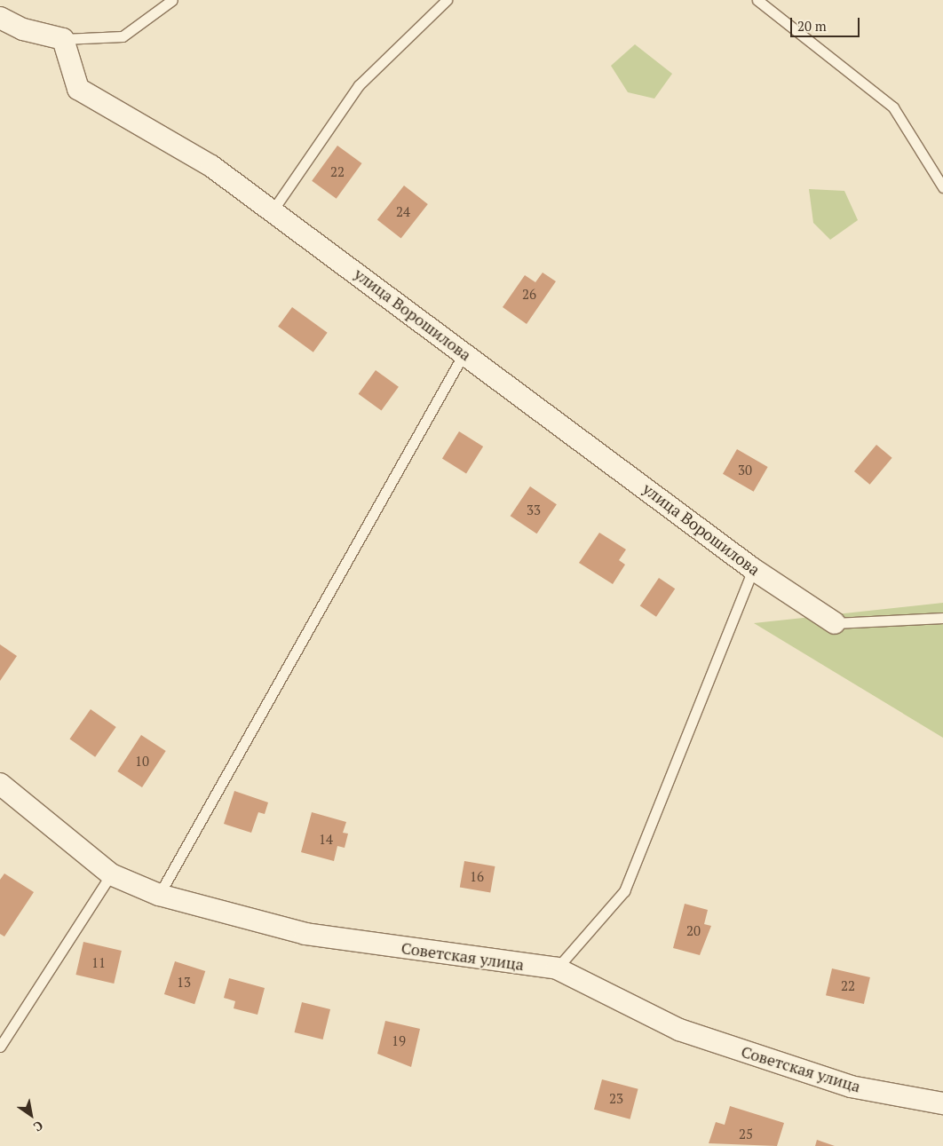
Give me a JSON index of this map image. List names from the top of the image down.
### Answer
{
  "streets": {
    "street": ["улица Ворошилова", "Советская улица"]
  },
  "house_numbers": [
    "22",
    "24",
    "26",
    "30",
    "33",
    "10",
    "14",
    "16",
    "20",
    "11",
    "13",
    "22",
    "19",
    "23",
    "25"
  ],
  "scale_bar": "20 m",
  "north": "bottom right"
}
